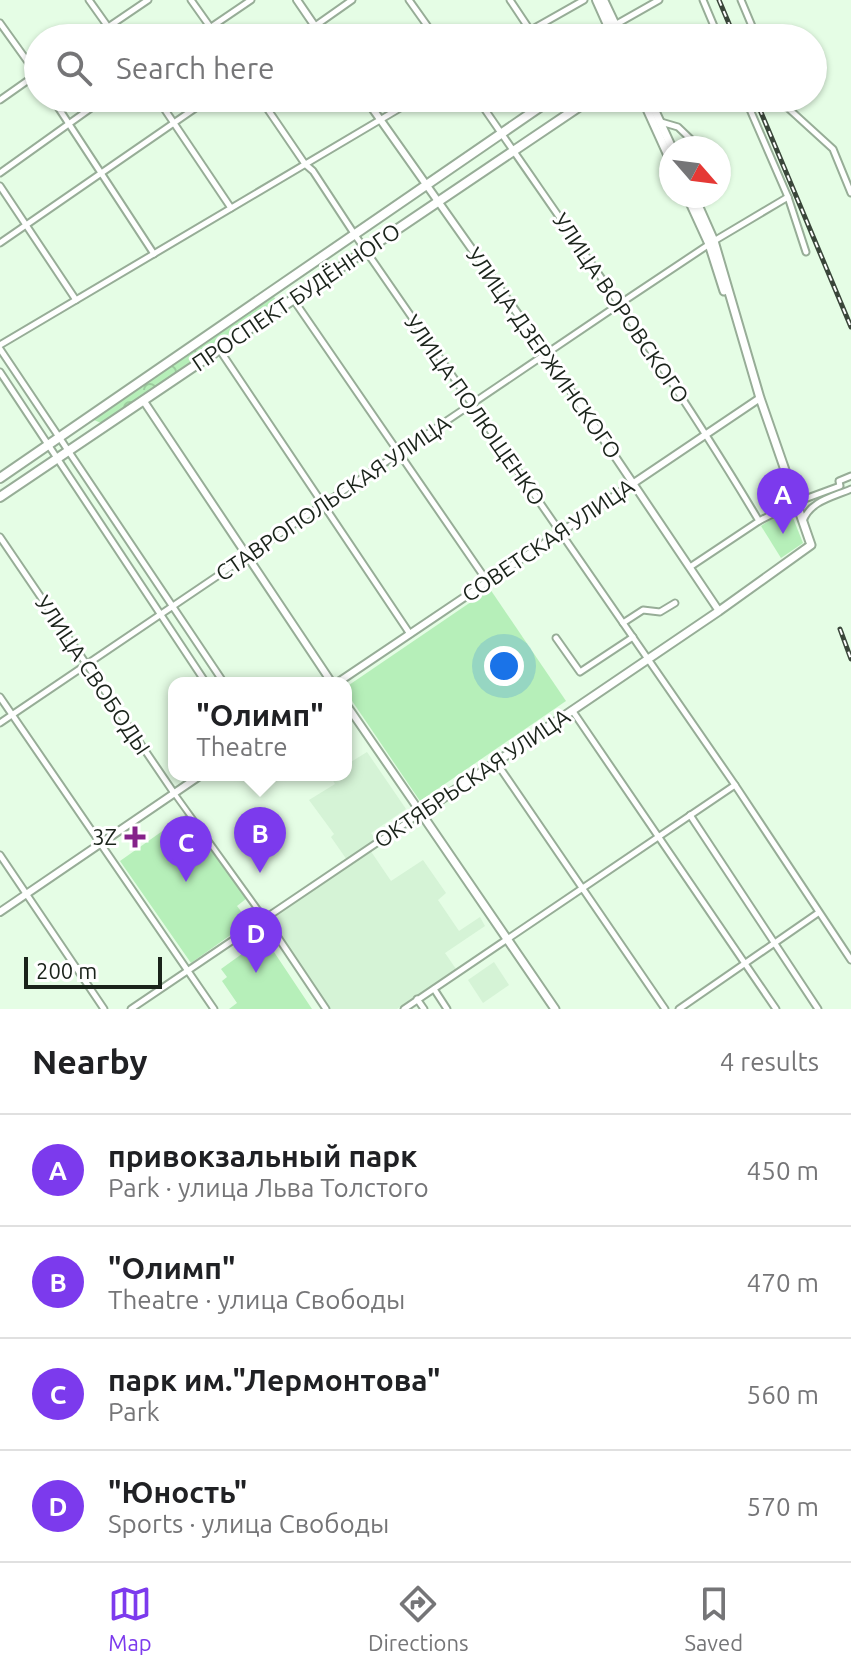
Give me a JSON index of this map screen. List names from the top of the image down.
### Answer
{
  "streets": {
    "main road": ["ПРОСПЕКТ БУДЁННОГО", "ОКТЯБРЬСКАЯ УЛИЦА"],
    "street": [
      "УЛИЦА ВОРОВСКОГО",
      "УЛИЦА ДЗЕРЖИНСКОГО",
      "УЛИЦА ПОЛЮЩЕНКО",
      "СТАВРОПОЛЬСКАЯ УЛИЦА",
      "СОВЕТСКАЯ УЛИЦА",
      "УЛИЦА СВОБОДЫ"
    ]
  },
  "crossings": [
    ["ПРОСПЕКТ БУДЁННОГО", "УЛИЦА ВОРОВСКОГО"],
    ["ПРОСПЕКТ БУДЁННОГО", "УЛИЦА ДЗЕРЖИНСКОГО"],
    ["ПРОСПЕКТ БУДЁННОГО", "УЛИЦА ПОЛЮЩЕНКО"],
    ["УЛИЦА ВОРОВСКОГО", "СТАВРОПОЛЬСКАЯ УЛИЦА"],
    ["УЛИЦА ВОРОВСКОГО", "СОВЕТСКАЯ УЛИЦА"],
    ["УЛИЦА ДЗЕРЖИНСКОГО", "СТАВРОПОЛЬСКАЯ УЛИЦА"],
    ["УЛИЦА ДЗЕРЖИНСКОГО", "СОВЕТСКАЯ УЛИЦА"],
    ["УЛИЦА ДЗЕРЖИНСКОГО", "ОКТЯБРЬСКАЯ УЛИЦА"],
    ["УЛИЦА ПОЛЮЩЕНКО", "СТАВРОПОЛЬСКАЯ УЛИЦА"],
    ["УЛИЦА ПОЛЮЩЕНКО", "СОВЕТСКАЯ УЛИЦА"],
    ["УЛИЦА ПОЛЮЩЕНКО", "ОКТЯБРЬСКАЯ УЛИЦА"],
    ["СТАВРОПОЛЬСКАЯ УЛИЦА", "УЛИЦА СВОБОДЫ"],
    ["УЛИЦА СВОБОДЫ", "ОКТЯБРЬСКАЯ УЛИЦА"]
  ],
  "places": {
    "health": ["3Z"]
  },
  "scale_bar": "200 m",
  "north": "bottom right",
  "page": {
    "search": "Search here",
    "pins": [
      "A",
      "B",
      "C",
      "D"
    ],
    "popup": ["\"Олимп\"", "Theatre"],
    "scale": "200 m",
    "heading": ["Nearby", "4 results"],
    "list": [
      {
        "mark": "A",
        "name": "привокзальный парк",
        "note": "Park · улица Льва Толстого",
        "value": "450 m"
      },
      {
        "mark": "B",
        "name": "\"Олимп\"",
        "note": "Theatre · улица Свободы",
        "value": "470 m"
      },
      {
        "mark": "C",
        "name": "парк им.\"Лермонтова\"",
        "note": "Park",
        "value": "560 m"
      },
      {
        "mark": "D",
        "name": "\"Юность\"",
        "note": "Sports · улица Свободы",
        "value": "570 m"
      }
    ],
    "nav": ["Map", "Directions", "Saved"]
  }
}
